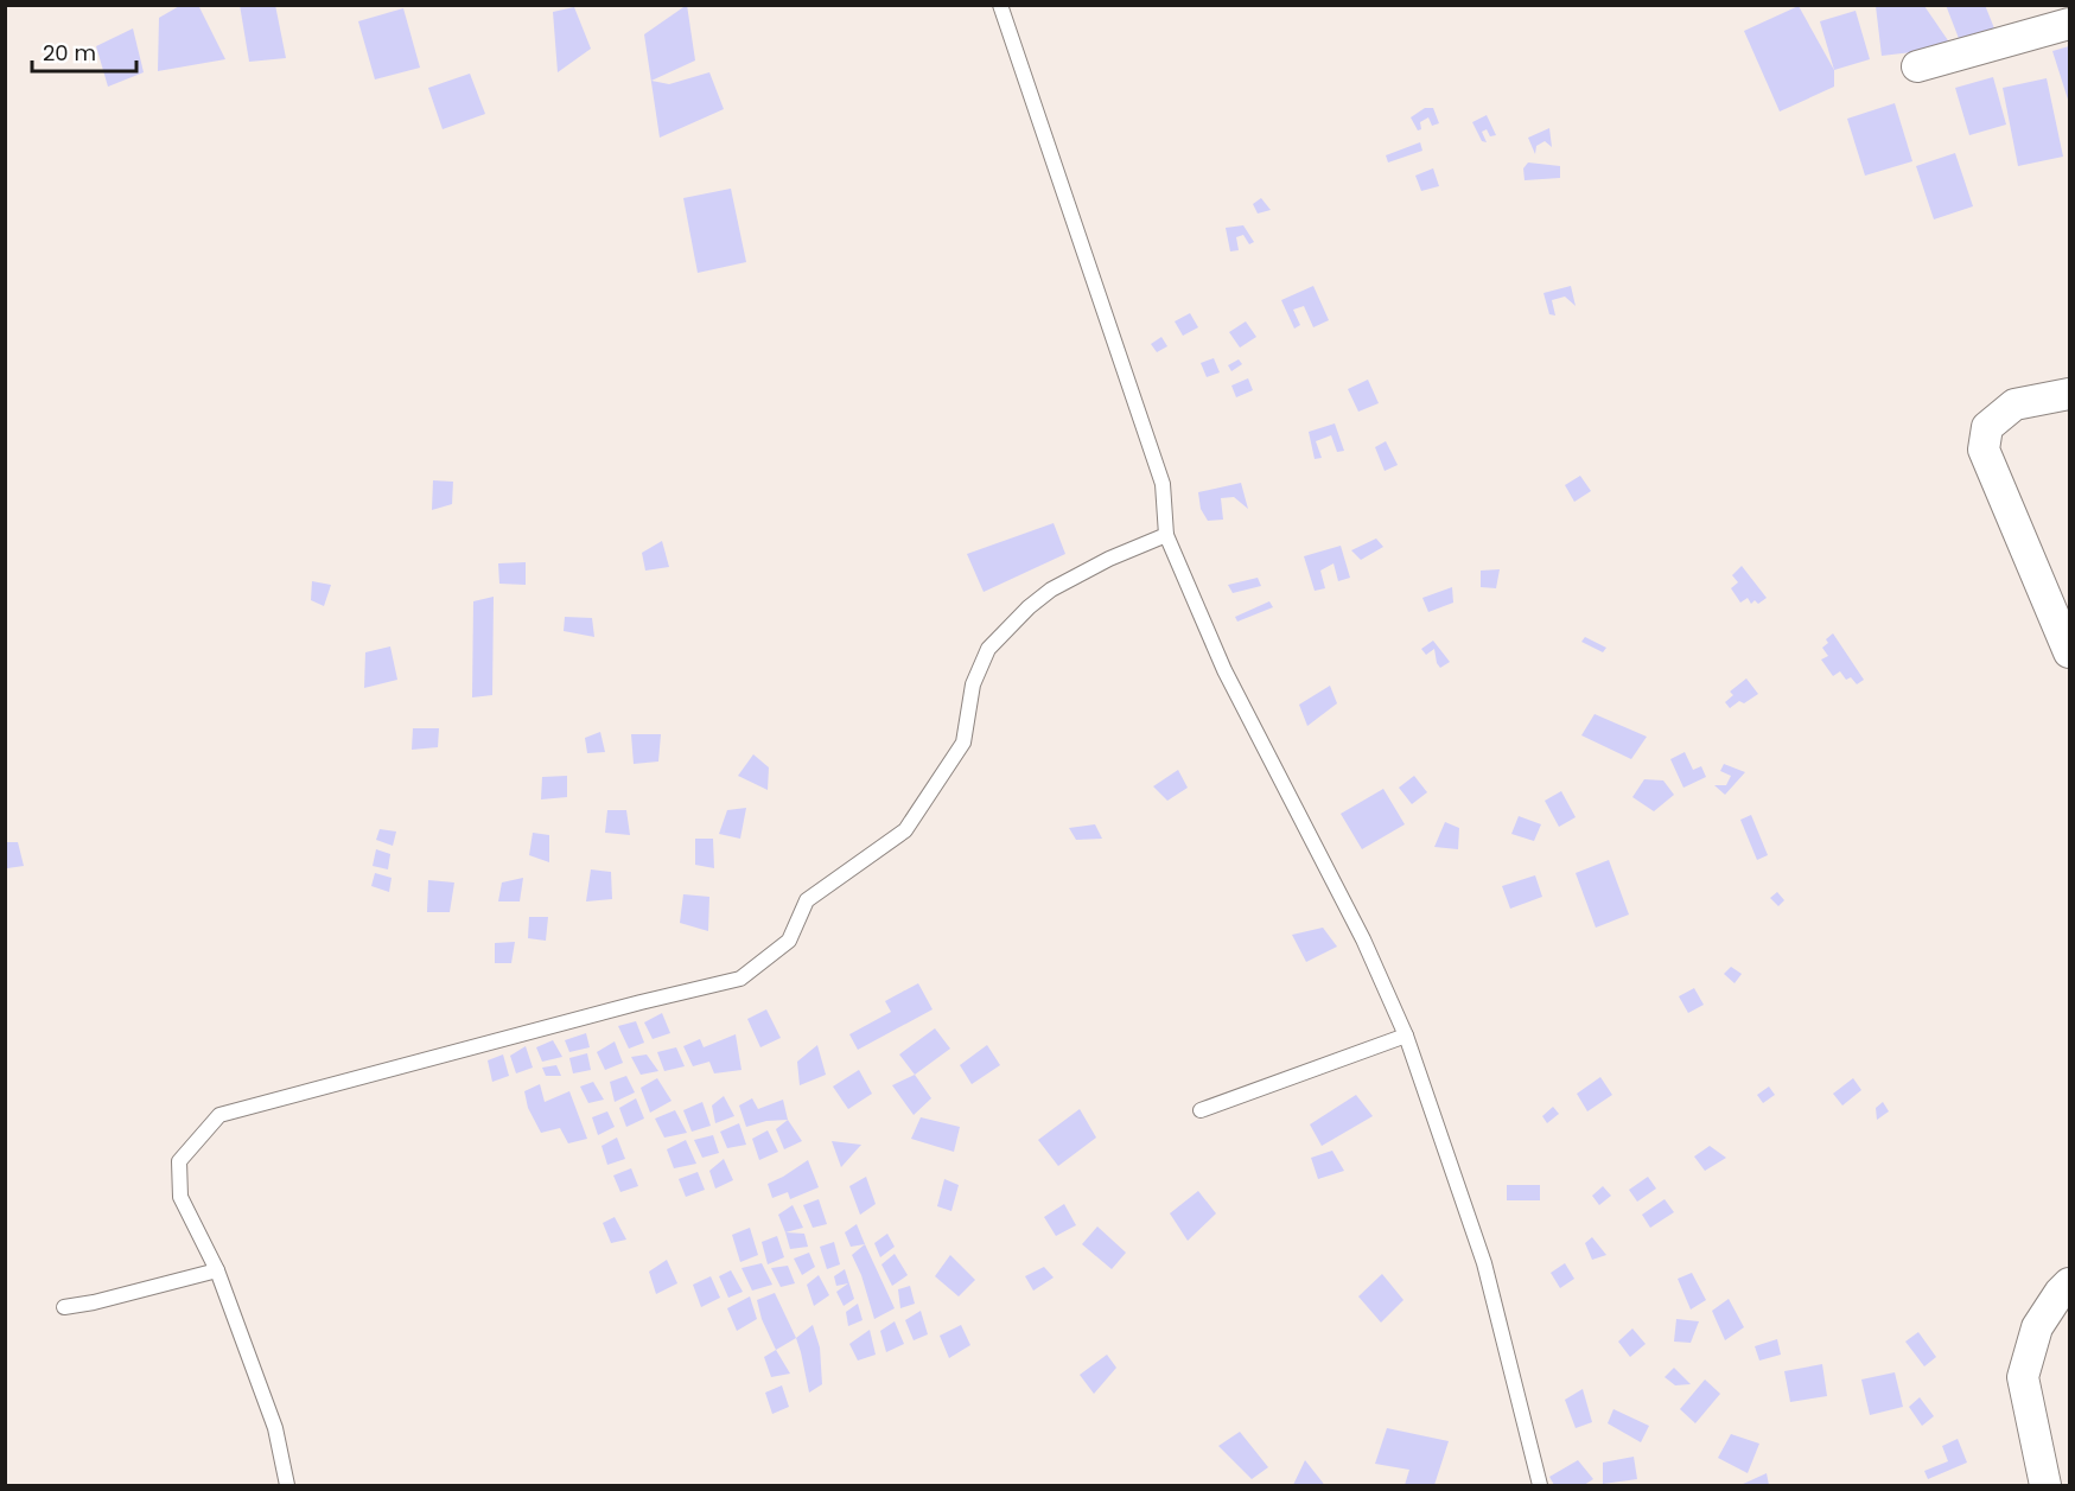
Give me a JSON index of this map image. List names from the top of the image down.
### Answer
{
  "scale_bar": "20 m"
}
